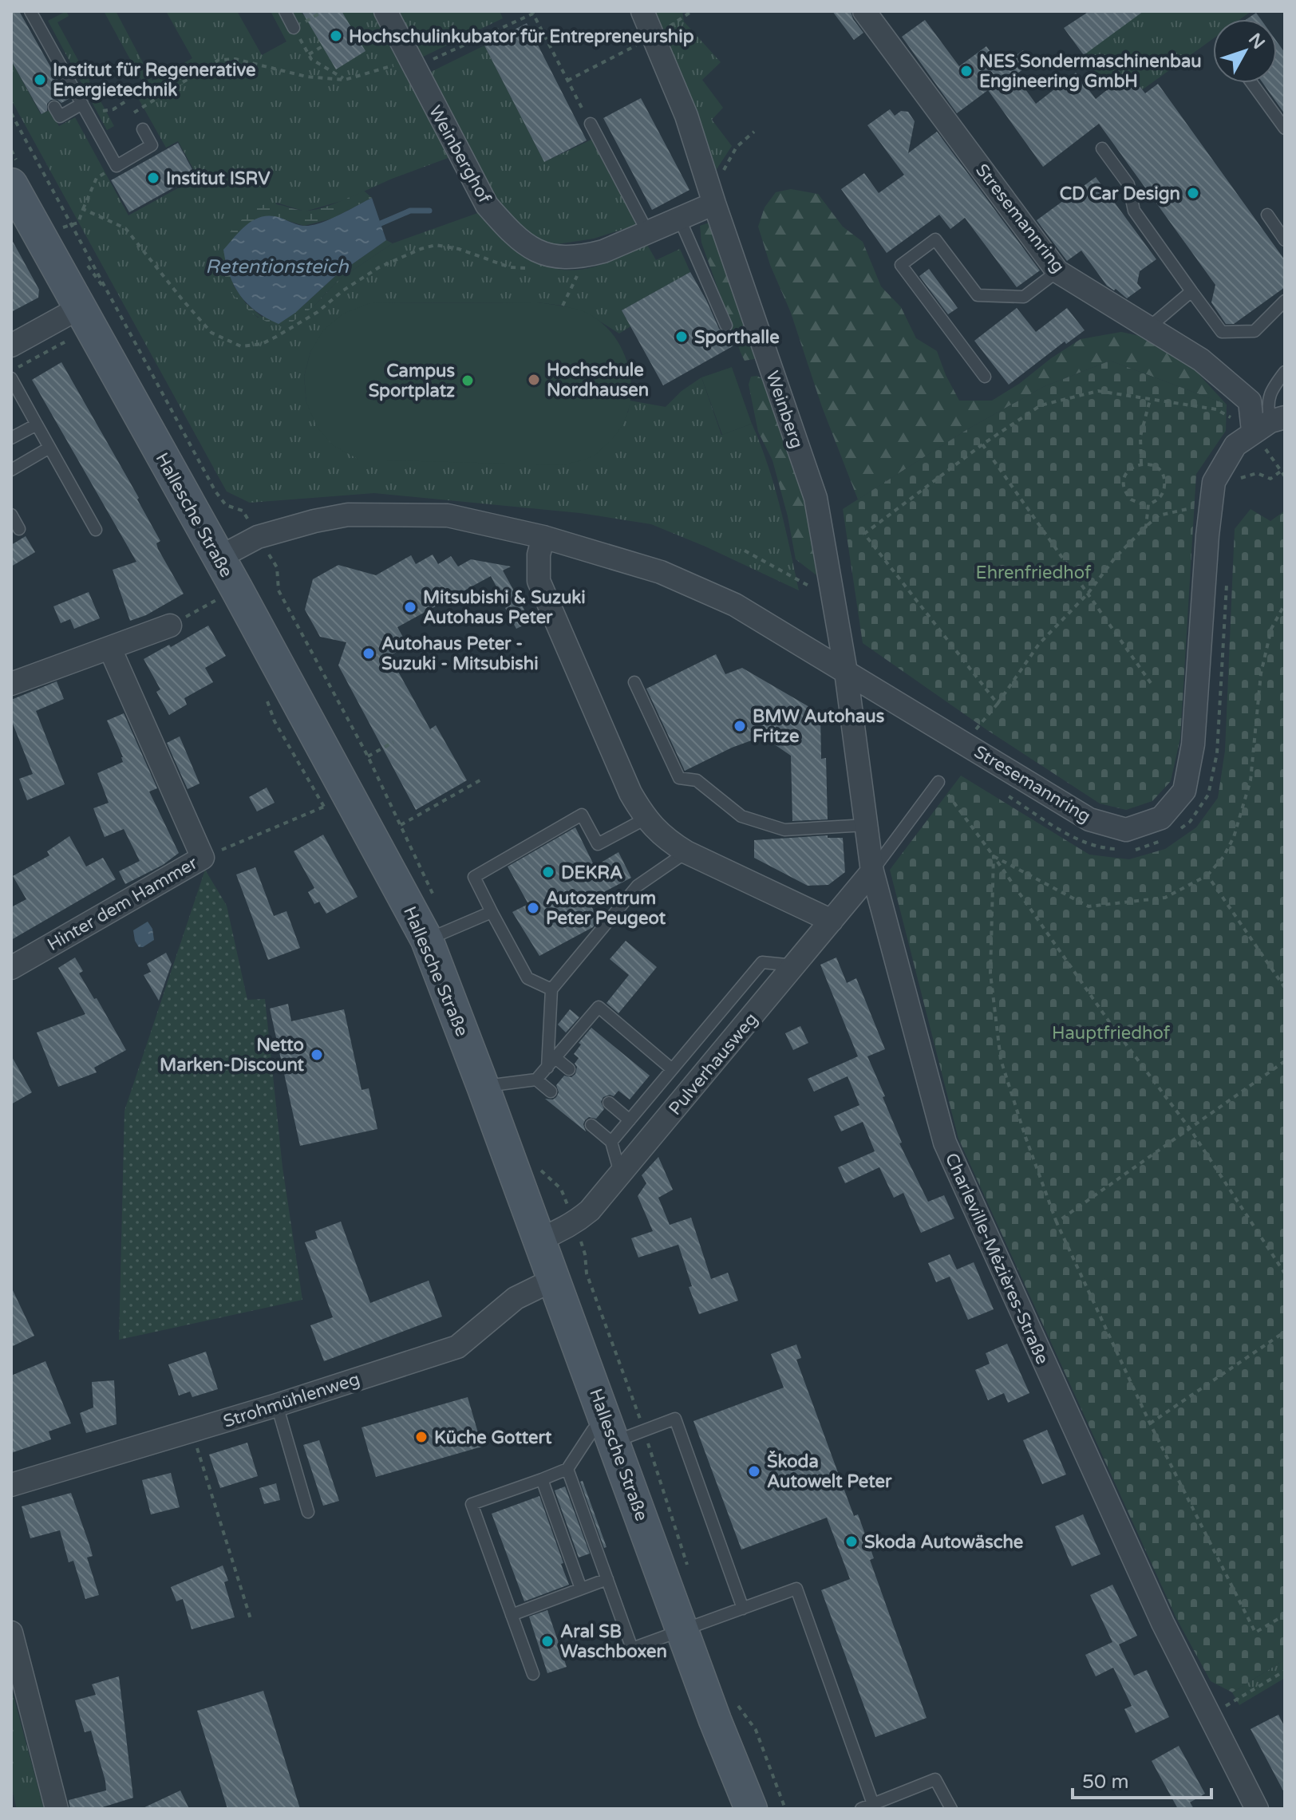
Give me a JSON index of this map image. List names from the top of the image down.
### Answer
{
  "streets": {
    "main road": ["Hallesche Straße"],
    "street": [
      "Weinberghof",
      "Stresemannring",
      "Weinberg",
      "Hinter dem Hammer",
      "Pulverhausweg",
      "Charleville-Mézières-Straße",
      "Strohmühlenweg"
    ]
  },
  "crossings": [
    ["Weinberghof", "Weinberg"],
    ["Stresemannring", "Weinberg"],
    ["Stresemannring", "Hallesche Straße"],
    ["Stresemannring", "Charleville-Mézières-Straße"],
    ["Weinberg", "Charleville-Mézières-Straße"],
    ["Hallesche Straße", "Pulverhausweg"],
    ["Hallesche Straße", "Strohmühlenweg"],
    ["Pulverhausweg", "Charleville-Mézières-Straße"]
  ],
  "water": ["Retentionsteich"],
  "parks": ["Ehrenfriedhof", "Hauptfriedhof"],
  "places": [
    "Hochschulinkubator für Entrepreneurship",
    "NES Sondermaschinenbau Engineering GmbH",
    "Institut für Regenerative Energietechnik",
    "Institut ISRV",
    "CD Car Design",
    "Sporthalle",
    "Hochschule Nordhausen",
    "Campus Sportplatz",
    "Mitsubishi & Suzuki Autohaus Peter",
    "Autohaus Peter - Suzuki - Mitsubishi",
    "BMW Autohaus Fritze",
    "DEKRA",
    "Autozentrum Peter Peugeot",
    "Netto Marken-Discount",
    "Küche Gottert",
    "Škoda Autowelt Peter",
    "Skoda Autowäsche",
    "Aral SB Waschboxen"
  ],
  "scale_bar": "50 m",
  "north": "top right"
}
